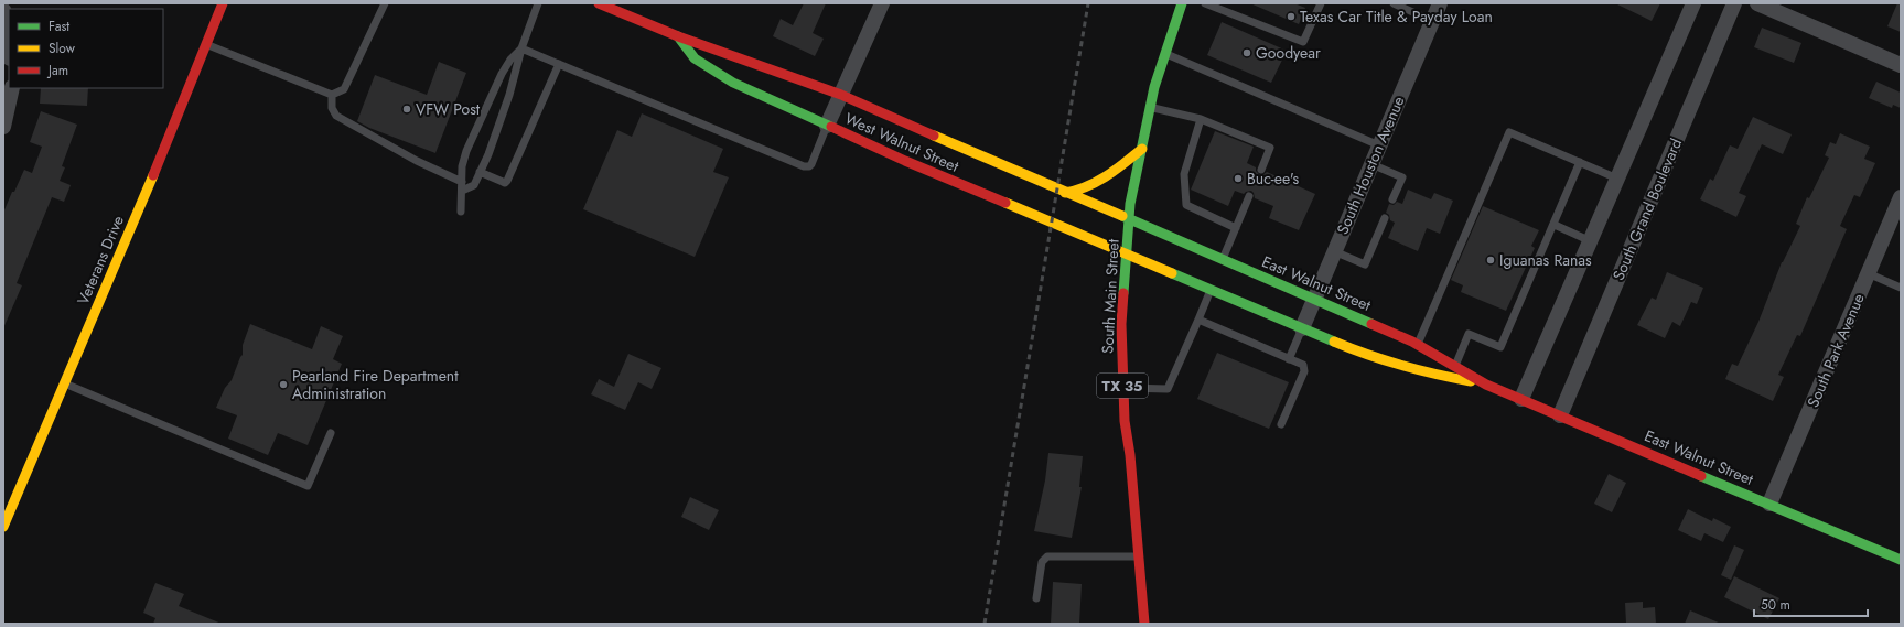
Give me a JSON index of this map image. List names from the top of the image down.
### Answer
{
  "streets": {
    "street": [
      "West Walnut Street",
      "South Houston Avenue",
      "South Grand Boulevard",
      "Veterans Drive",
      "East Walnut Street",
      "South Main Street",
      "South Park Avenue",
      "TX 35"
    ]
  },
  "crossings": [
    ["West Walnut Street", "East Walnut Street"],
    ["West Walnut Street", "South Main Street"],
    ["South Houston Avenue", "East Walnut Street"],
    ["South Grand Boulevard", "East Walnut Street"],
    ["East Walnut Street", "South Main Street"],
    ["East Walnut Street", "South Park Avenue"]
  ],
  "places": [
    "Texas Car Title & Payday Loan",
    "Goodyear",
    "VFW Post",
    "Buc-ee's",
    "Iguanas Ranas",
    "Pearland Fire Department Administration"
  ],
  "legend": ["Fast", "Slow", "Jam"],
  "scale_bar": "50 m"
}
